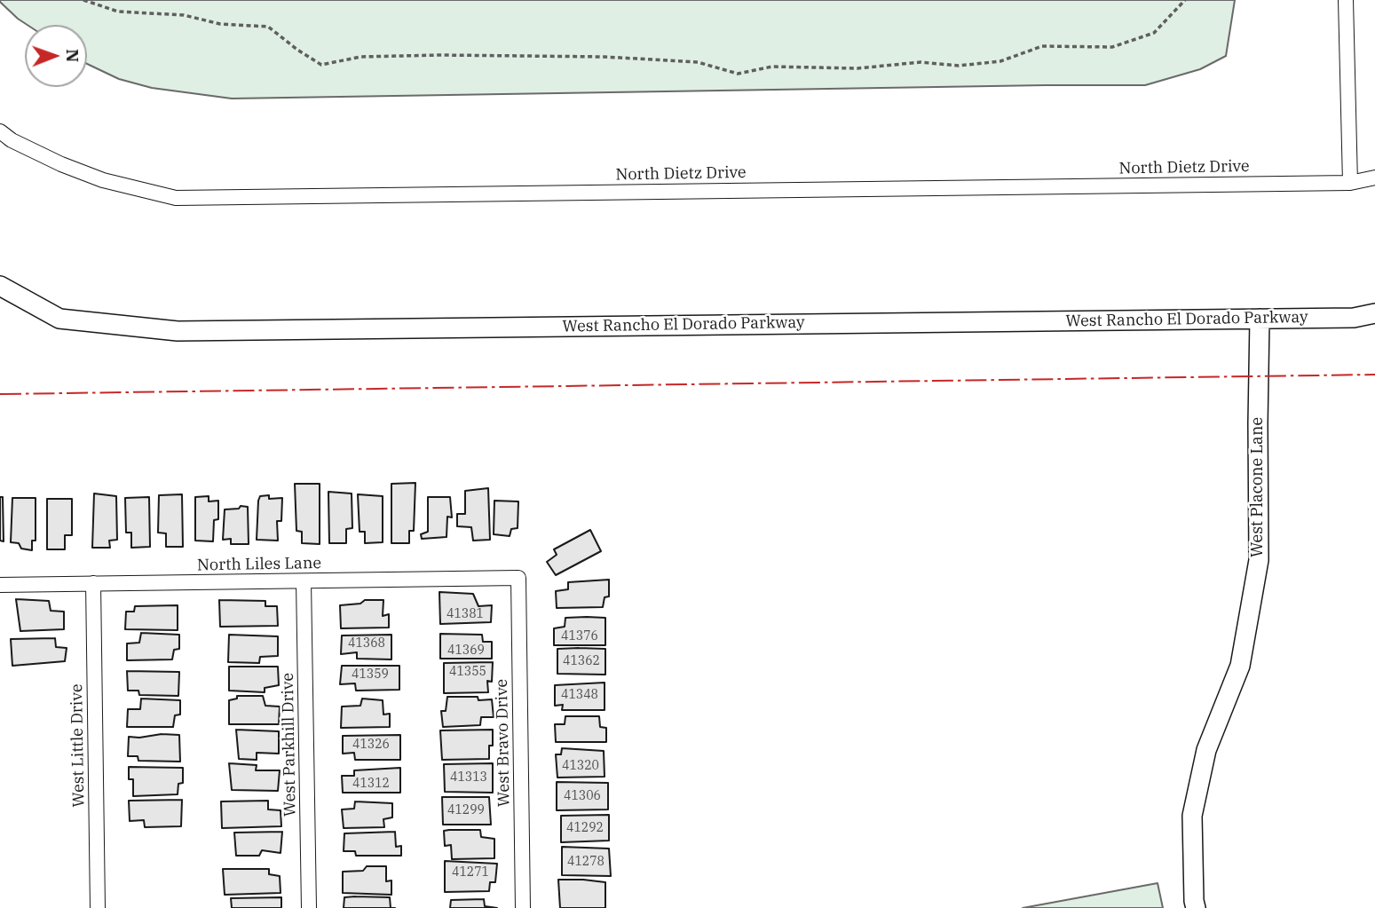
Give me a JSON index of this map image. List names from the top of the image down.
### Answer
{
  "streets": {
    "street": [
      "North Dietz Drive",
      "West Rancho El Dorado Parkway",
      "West Placone Lane",
      "North Liles Lane",
      "West Bravo Drive",
      "West Parkhill Drive",
      "West Little Drive"
    ]
  },
  "crossings": [
    ["West Rancho El Dorado Parkway", "West Placone Lane"],
    ["North Liles Lane", "West Bravo Drive"],
    ["North Liles Lane", "West Parkhill Drive"],
    ["North Liles Lane", "West Little Drive"]
  ],
  "house_numbers": [
    "41381",
    "41376",
    "41368",
    "41369",
    "41362",
    "41355",
    "41359",
    "41348",
    "41326",
    "41320",
    "41313",
    "41312",
    "41306",
    "41299",
    "41292",
    "41278",
    "41271"
  ],
  "north": "right"
}
